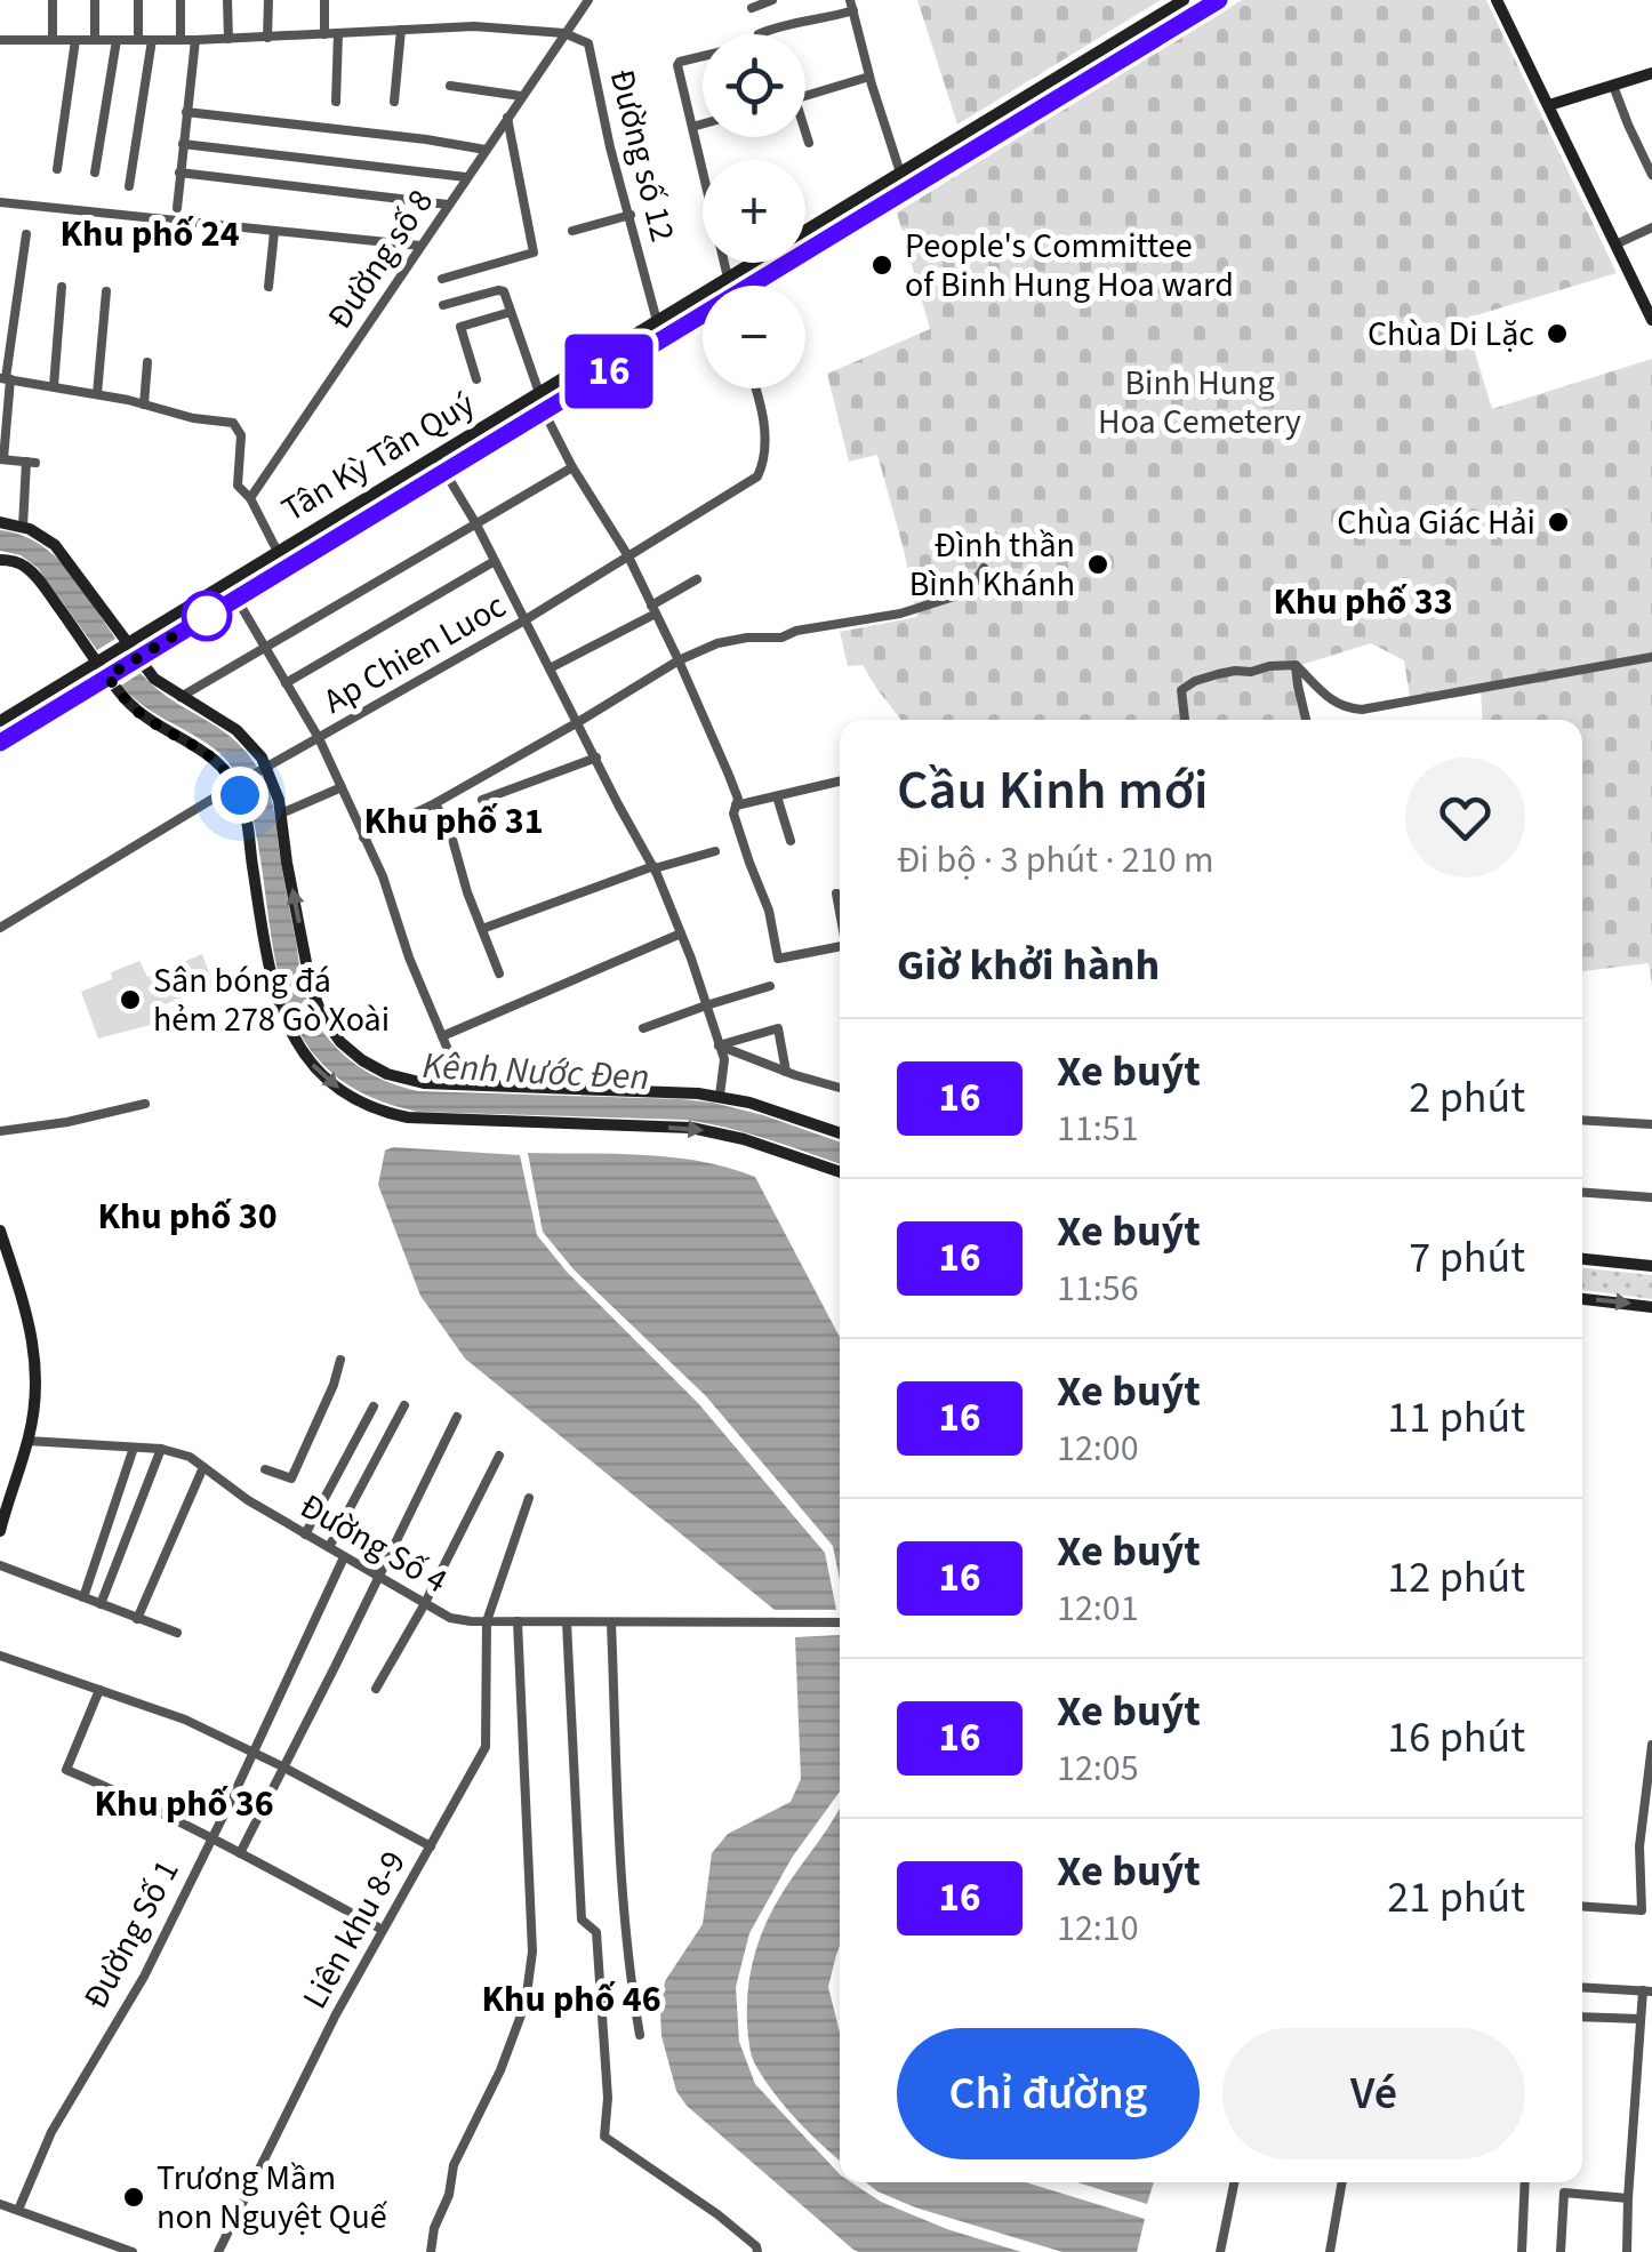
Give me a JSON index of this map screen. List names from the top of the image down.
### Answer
{
  "streets": {
    "main road": ["Tân Kỳ Tân Quý"],
    "street": [
      "Đường số 12",
      "Đường số 8",
      "Ap Chien Luoc",
      "Đường Số 4",
      "Liên khu 8-9",
      "Đường Số 1"
    ]
  },
  "crossings": [
    ["Đường số 12", "Đường số 8"],
    ["Đường số 12", "Tân Kỳ Tân Quý"],
    ["Đường Số 4", "Liên khu 8-9"],
    ["Đường Số 4", "Đường Số 1"]
  ],
  "districts": [
    "Khu phố 24",
    "Khu phố 33",
    "Khu phố 31",
    "Khu phố 30",
    "Khu phố 36",
    "Khu phố 46"
  ],
  "water": ["Kênh Nước Đen"],
  "parks": ["Binh Hung Hoa Cemetery"],
  "places": [
    "People's Committee of Binh Hung Hoa ward",
    "Chùa Di Lặc",
    "Chùa Giác Hải",
    "Đình thần Bình Khánh",
    "Sân bóng đá hẻm 278 Gò Xoài",
    "Trương Mầm non Nguyệt Quế"
  ],
  "lines": ["bus line 16"],
  "page": {
    "on_map": "16",
    "map_buttons": ["+", "−"],
    "heading": [
      ["Cầu Kinh mới", "Đi bộ · 3 phút · 210 m"],
      "Giờ khởi hành"
    ],
    "list": [
      {
        "mark": "16",
        "name": "Xe buýt",
        "note": "11:51",
        "value": "2 phút"
      },
      {
        "mark": "16",
        "name": "Xe buýt",
        "note": "11:56",
        "value": "7 phút"
      },
      {
        "mark": "16",
        "name": "Xe buýt",
        "note": "12:00",
        "value": "11 phút"
      },
      {
        "mark": "16",
        "name": "Xe buýt",
        "note": "12:01",
        "value": "12 phút"
      },
      {
        "mark": "16",
        "name": "Xe buýt",
        "note": "12:05",
        "value": "16 phút"
      },
      {
        "mark": "16",
        "name": "Xe buýt",
        "note": "12:10",
        "value": "21 phút"
      }
    ],
    "buttons": ["Chỉ đường", "Vé"]
  }
}
